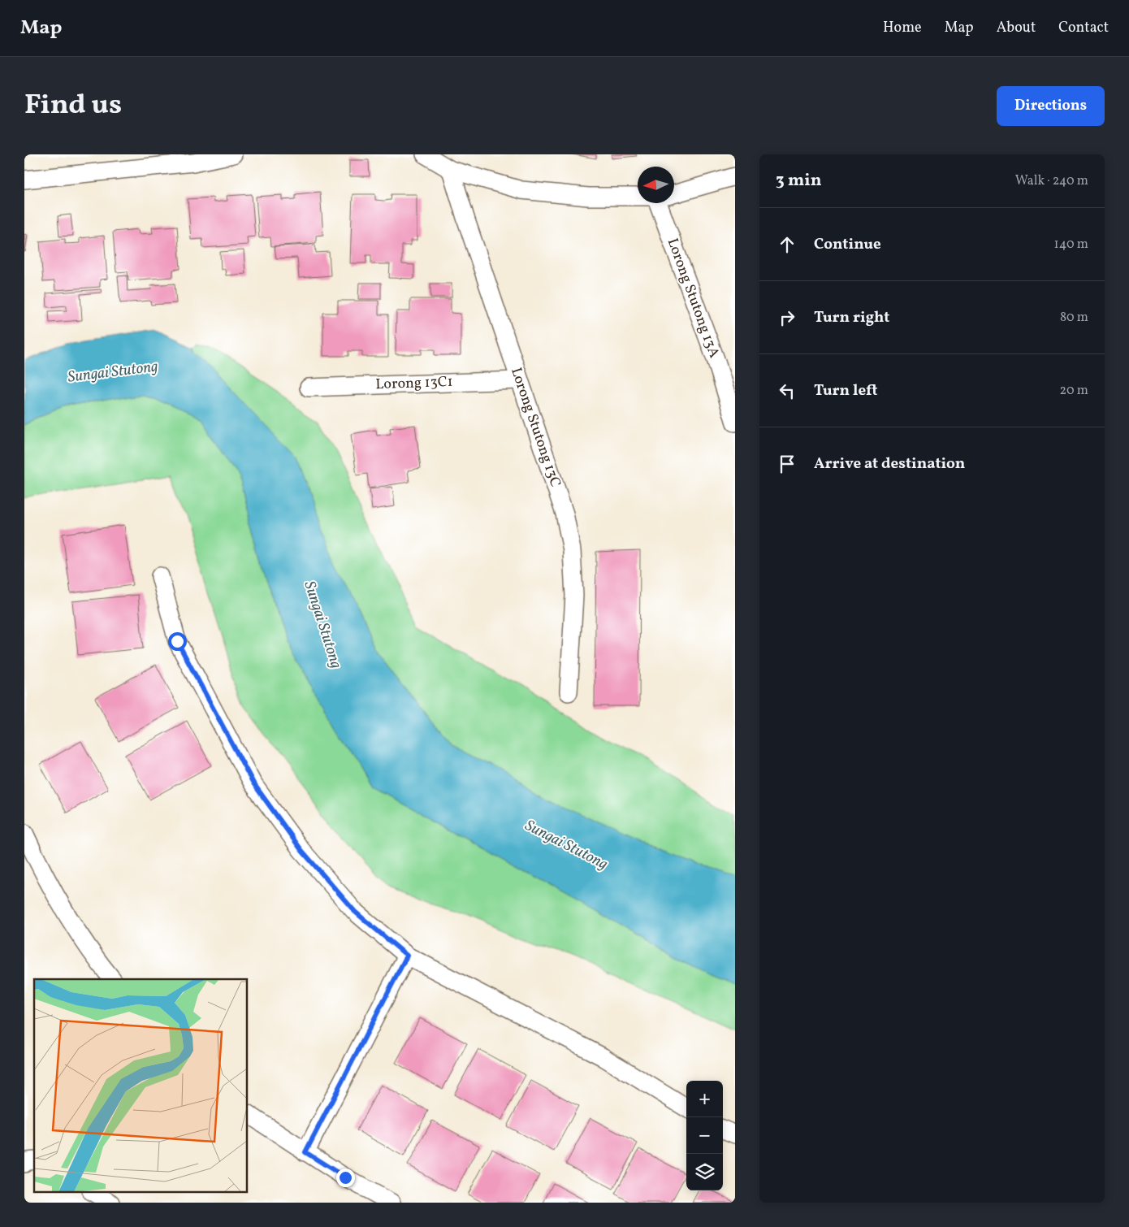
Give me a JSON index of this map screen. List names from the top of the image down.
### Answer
{
  "streets": {
    "street": ["Lorong Stutong 13A", "Lorong 13C1", "Lorong Stutong 13C"]
  },
  "crossings": [
    ["Lorong 13C1", "Lorong Stutong 13C"]
  ],
  "water": ["Sungai Stutong"],
  "north": "left",
  "page": {
    "header": "Map",
    "nav": [
      "Home",
      "Map",
      "About",
      "Contact"
    ],
    "title": "Find us",
    "buttons": "Directions",
    "heading": ["3 min", "Walk · 240 m"],
    "list": [
      ["Continue", "140 m"],
      ["Turn right", "80 m"],
      ["Turn left", "20 m"],
      "Arrive at destination"
    ],
    "map_buttons": ["+", "−"]
  }
}
